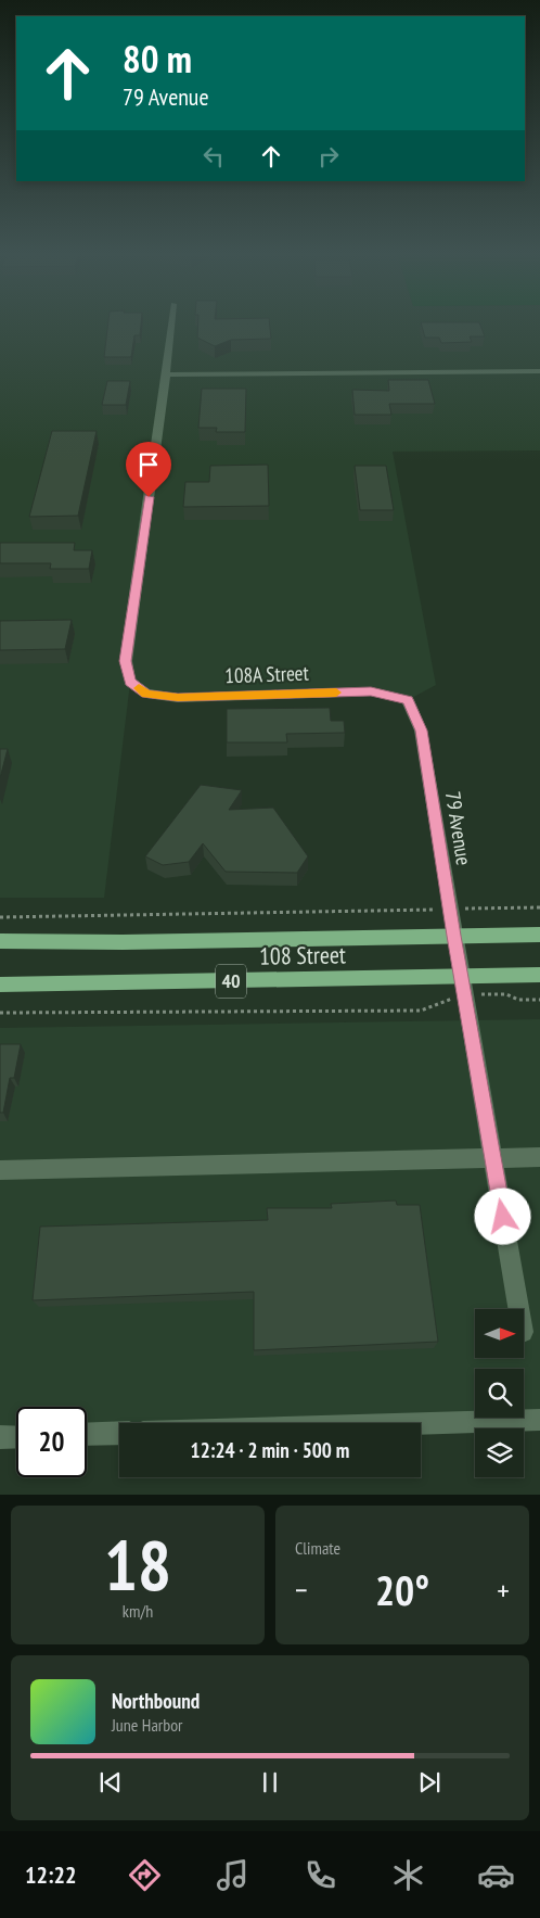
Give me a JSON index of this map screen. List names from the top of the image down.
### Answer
{
  "streets": {
    "main road": ["108 Street", "40"],
    "street": ["108A Street", "79 Avenue"]
  },
  "crossings": [
    ["108A Street", "79 Avenue"],
    ["79 Avenue", "108 Street"]
  ],
  "north": "right",
  "page": {
    "turn": ["80 m", "79 Avenue"],
    "limit": "20",
    "trip": "12:24 · 2 min · 500 m",
    "tile": [
      ["18", "km/h"],
      "Climate"
    ],
    "heat": ["−", "20°", "+"],
    "song": ["Northbound", "June Harbor"],
    "tabs": "12:22"
  }
}
